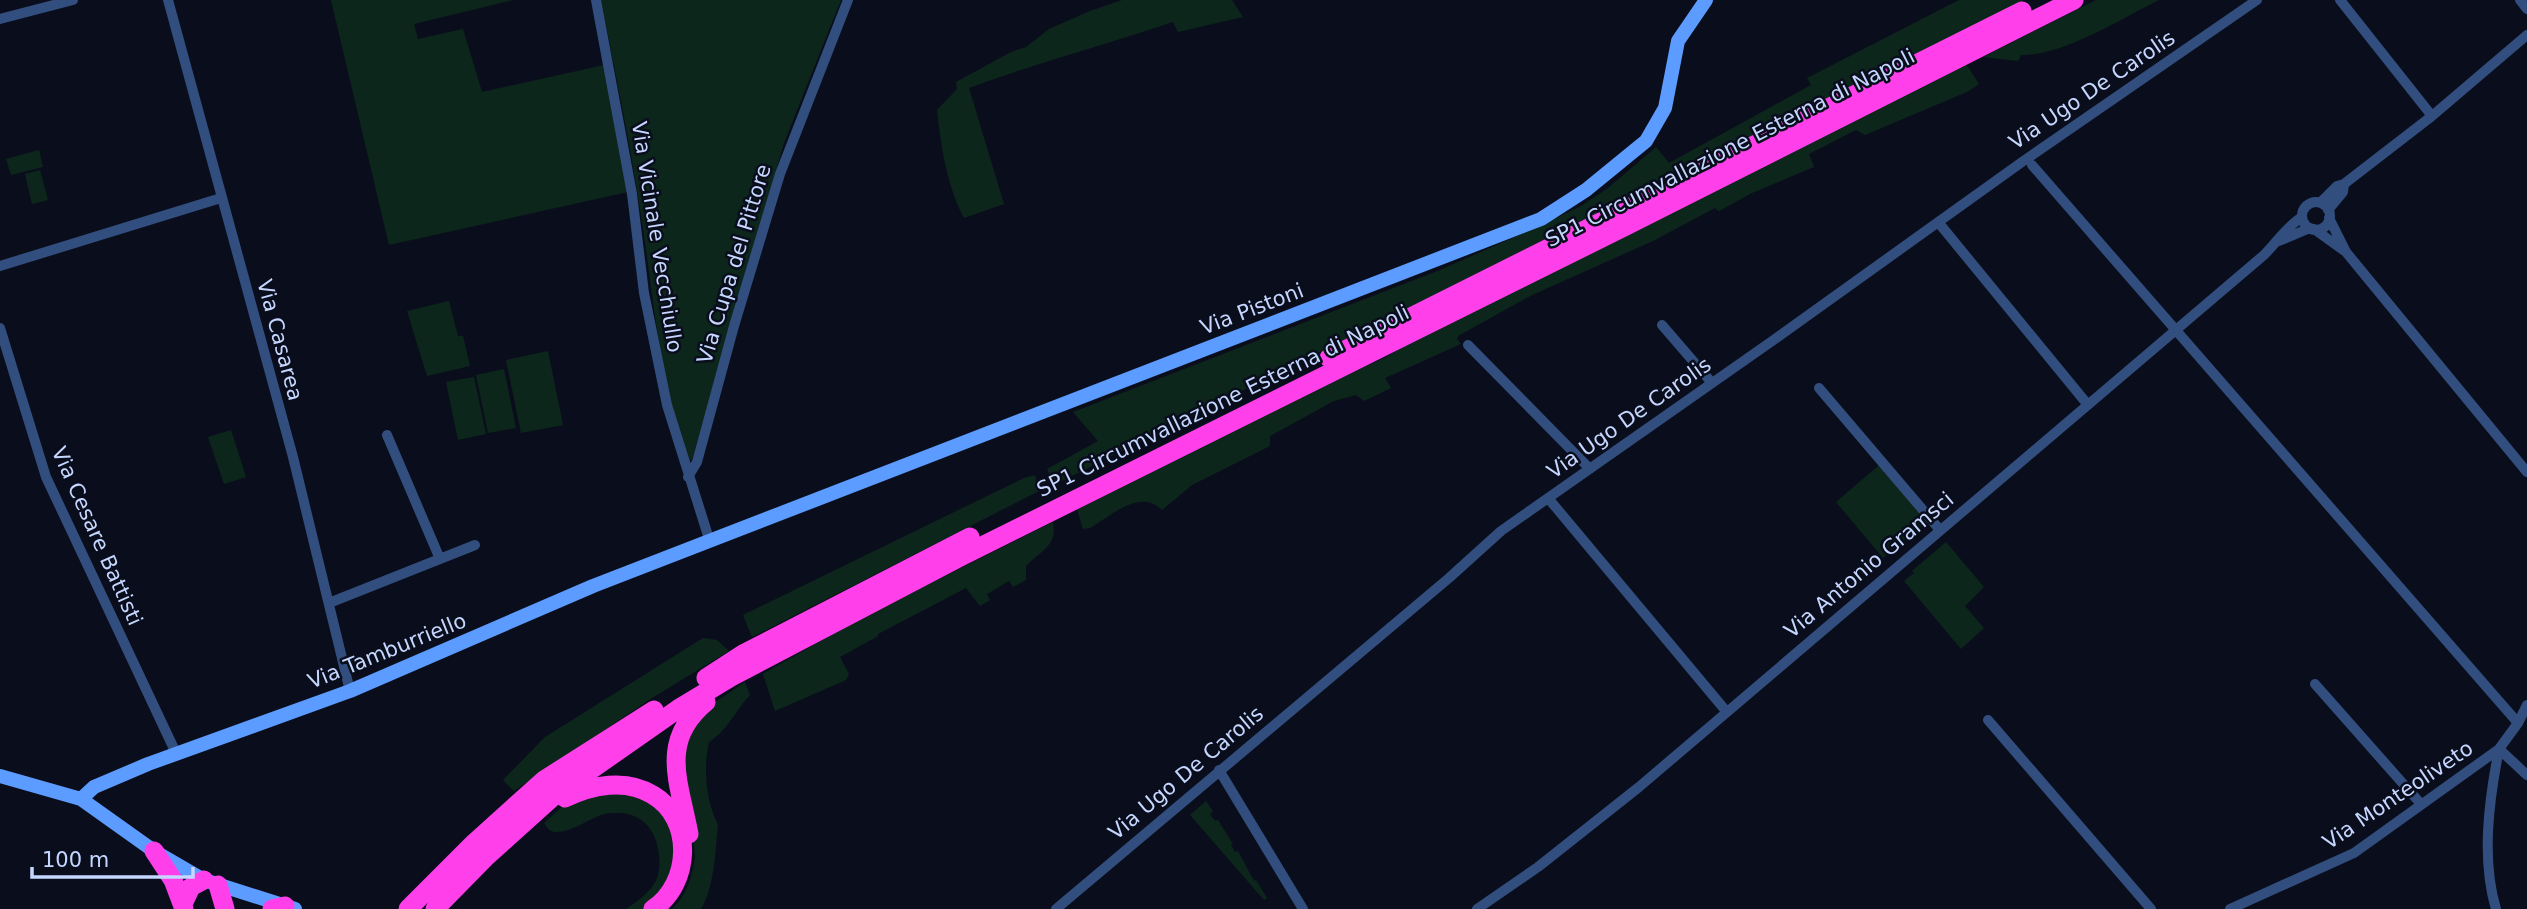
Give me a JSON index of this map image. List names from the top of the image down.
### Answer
{
  "streets": {
    "highway": ["SP1 Circumvallazione Esterna di Napoli"],
    "street": [
      "Via Ugo De Carolis",
      "Via Vicinale Vecchiullo",
      "Via Cupa del Pittore",
      "Via Pistoni",
      "Via Casarea",
      "Via Cesare Battisti",
      "Via Antonio Gramsci",
      "Via Tamburriello",
      "Via Monteoliveto"
    ]
  },
  "crossings": [
    ["Via Vicinale Vecchiullo", "Via Cupa del Pittore"],
    ["Via Pistoni", "Via Tamburriello"],
    ["Via Casarea", "Via Tamburriello"],
    ["Via Cesare Battisti", "Via Tamburriello"]
  ],
  "scale_bar": "100 m"
}
